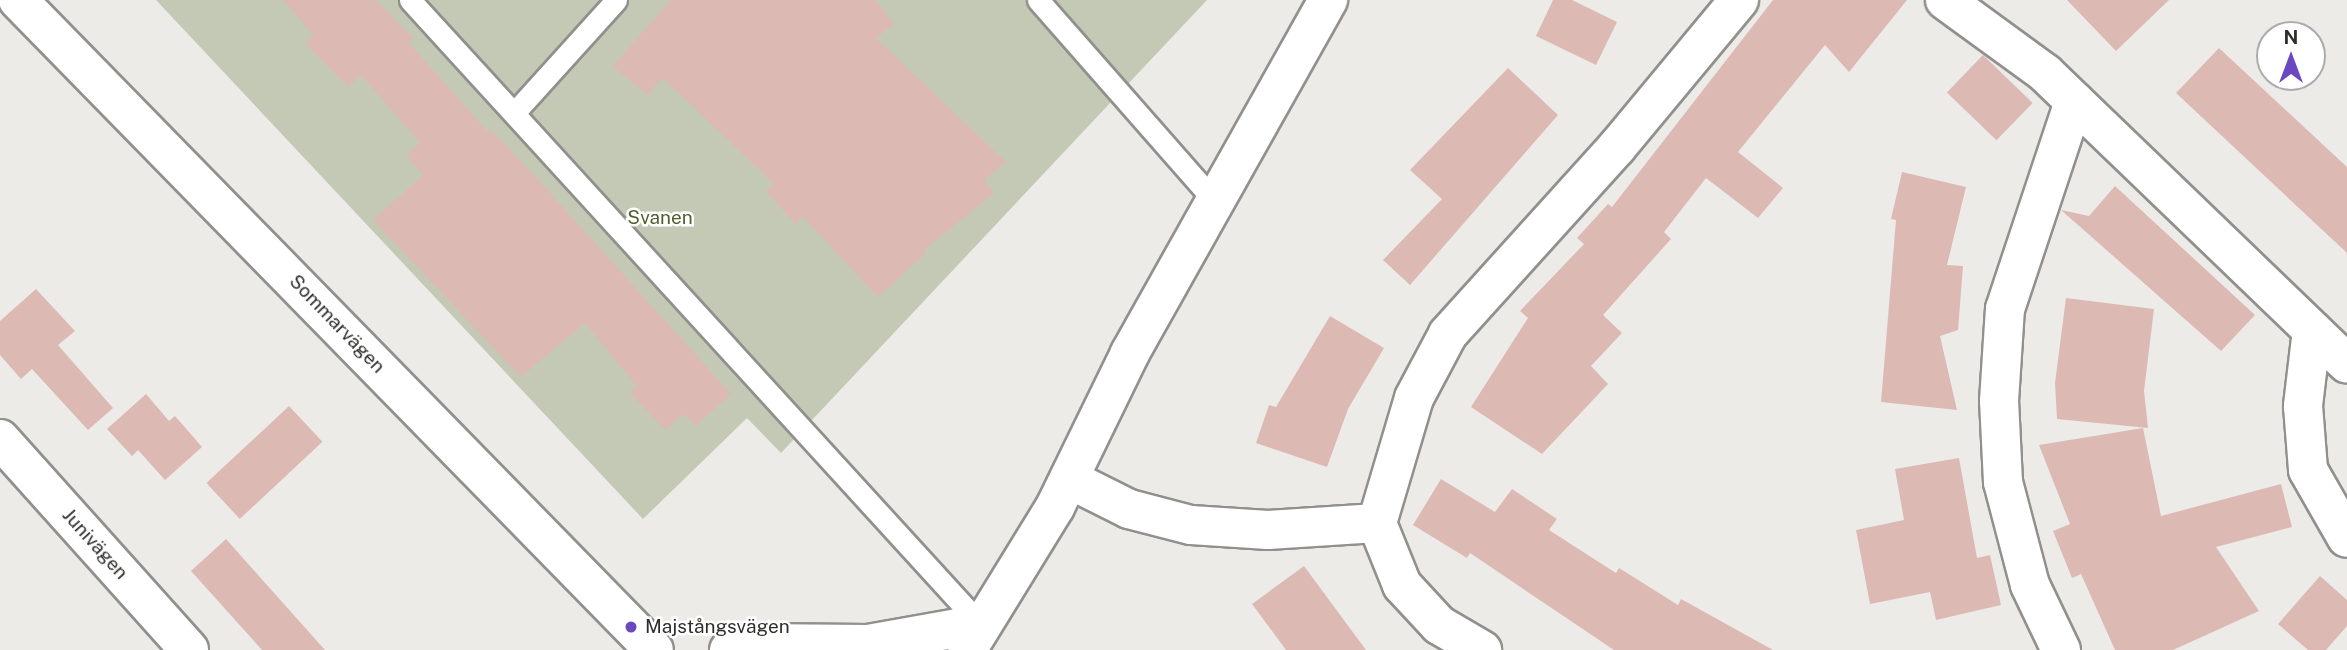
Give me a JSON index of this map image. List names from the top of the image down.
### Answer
{
  "streets": {
    "street": ["Sommarvägen", "Junivägen"]
  },
  "parks": ["Svanen"],
  "places": ["Majstångsvägen"],
  "north": "top"
}
